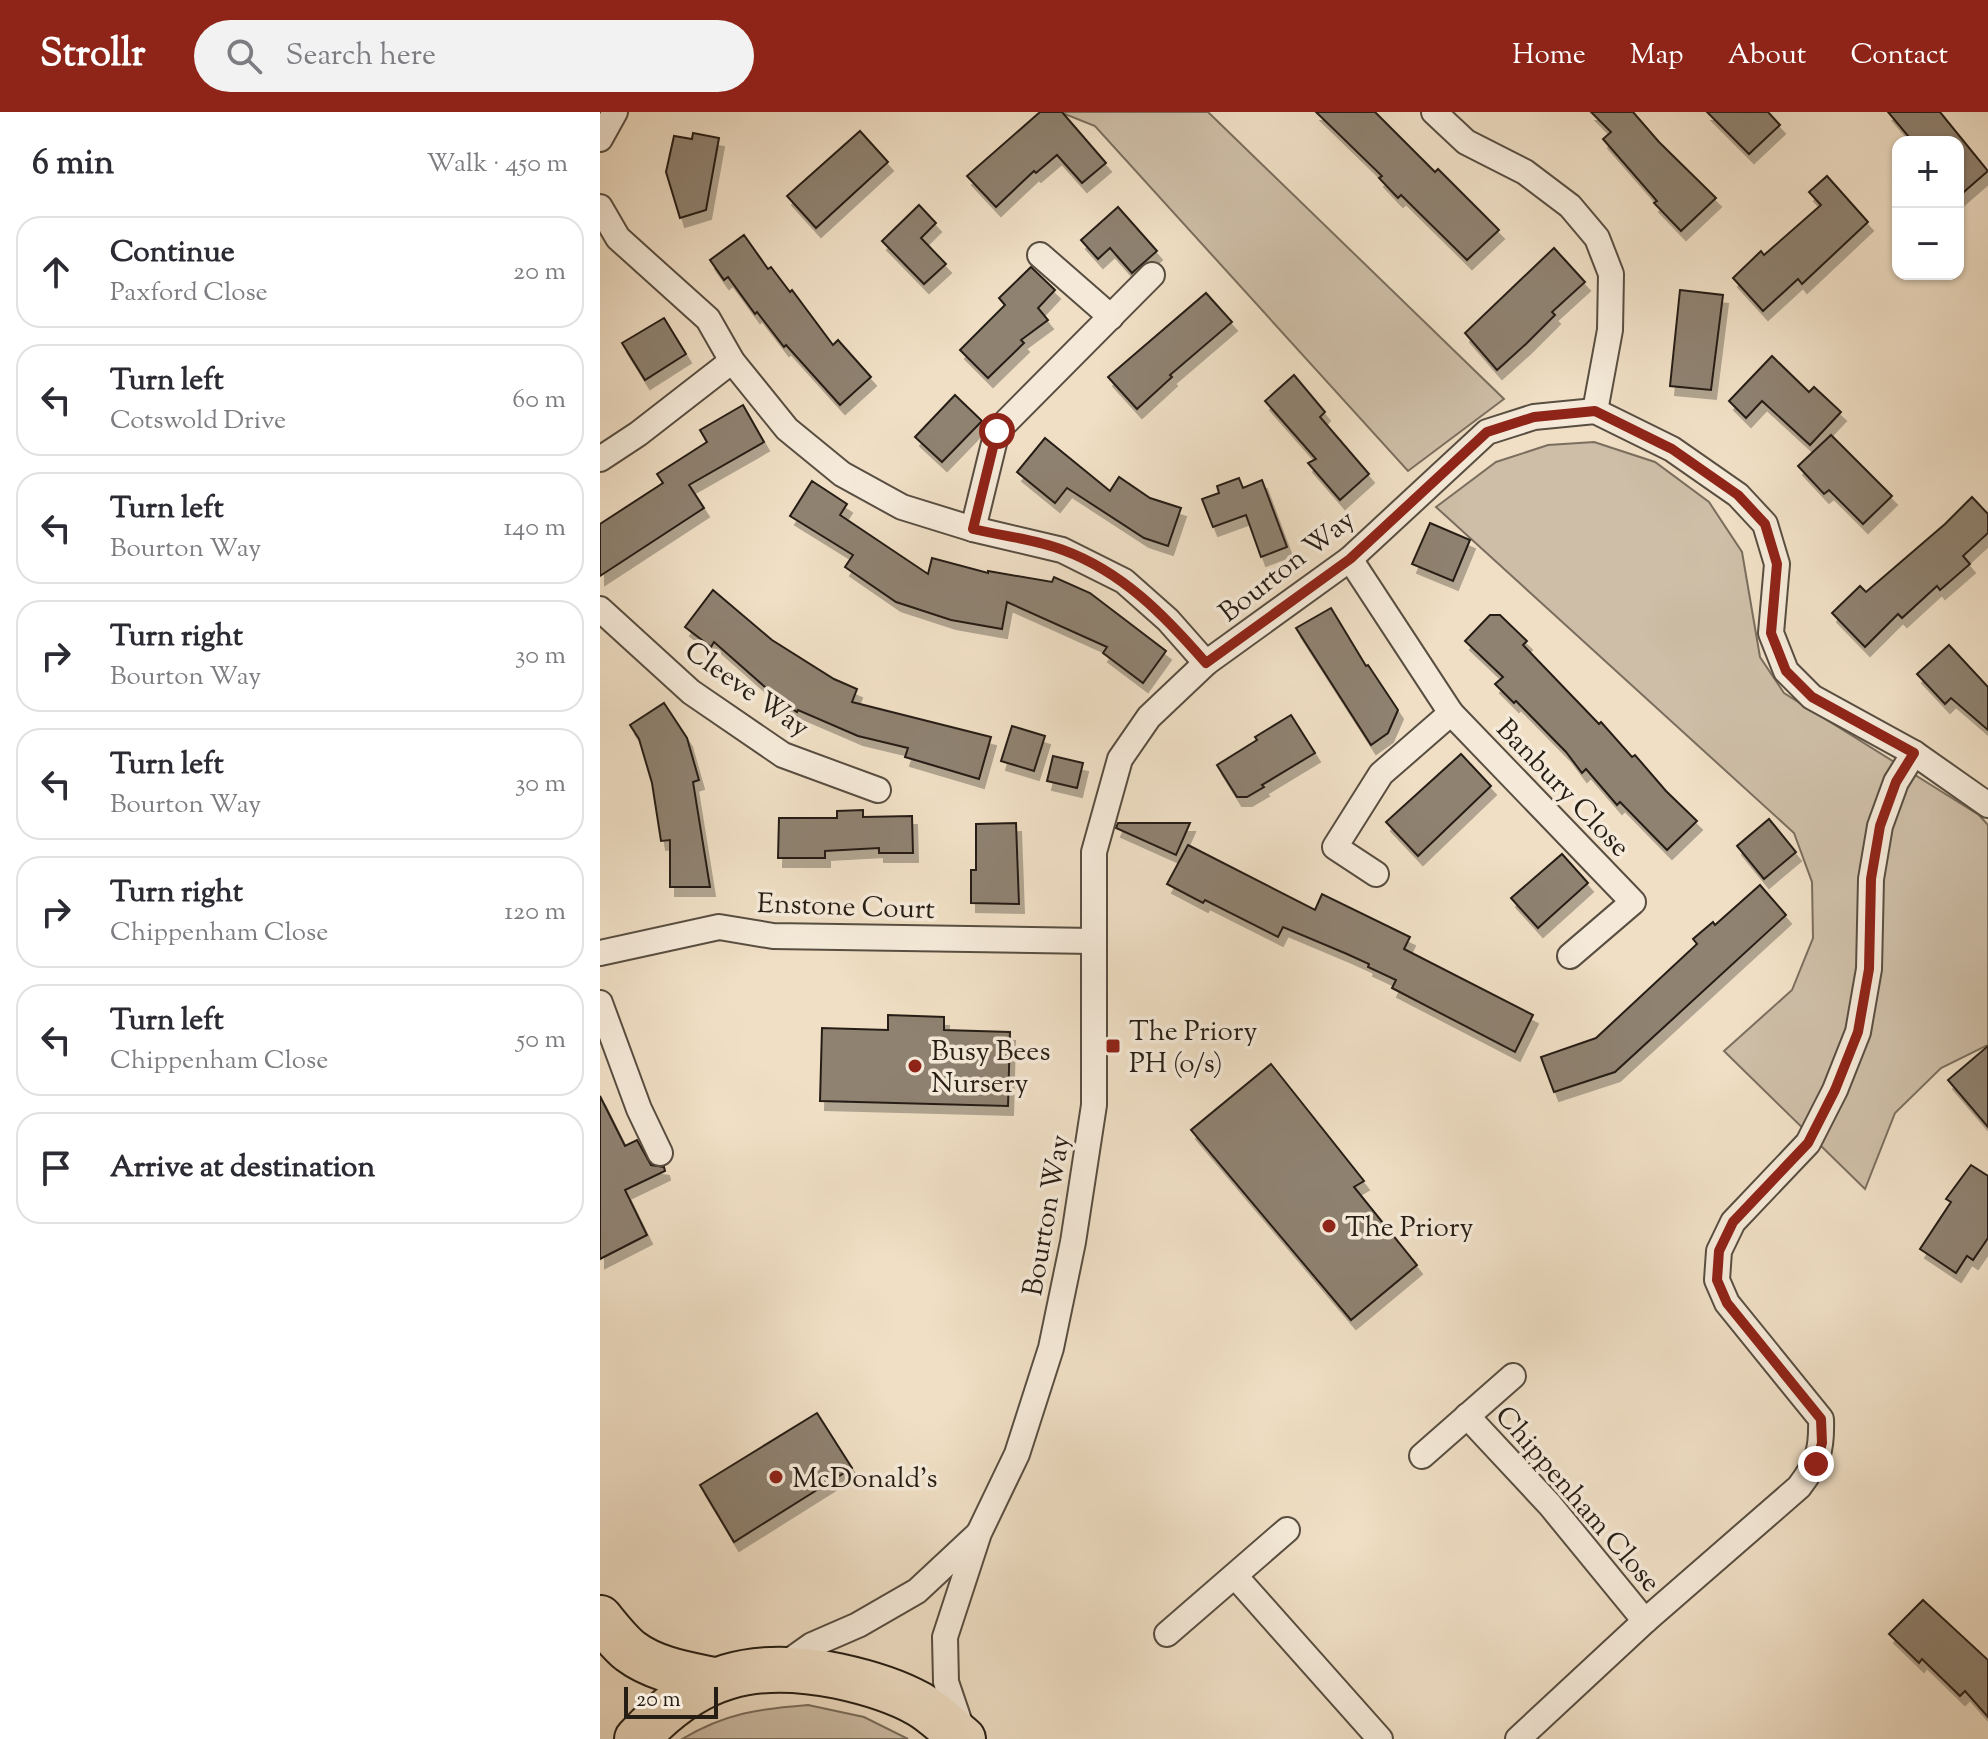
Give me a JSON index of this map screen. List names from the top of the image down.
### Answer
{
  "streets": {
    "street": [
      "Bourton Way",
      "Cleeve Way",
      "Banbury Close",
      "Enstone Court",
      "Chippenham Close"
    ]
  },
  "crossings": [
    ["Bourton Way", "Banbury Close"],
    ["Bourton Way", "Enstone Court"]
  ],
  "places": {
    "transit": ["The Priory PH (o/s)"],
    "other": ["Busy Bees Nursery", "The Priory", "McDonald's"]
  },
  "scale_bar": "20 m",
  "page": {
    "header": "Strollr",
    "search": "Search here",
    "nav": [
      "Home",
      "Map",
      "About",
      "Contact"
    ],
    "heading": ["6 min", "Walk · 450 m"],
    "map_buttons": ["+", "−"],
    "list": [
      ["Continue", "Paxford Close", "20 m"],
      ["Turn left", "Cotswold Drive", "60 m"],
      ["Turn left", "Bourton Way", "140 m"],
      ["Turn right", "Bourton Way", "30 m"],
      ["Turn left", "Bourton Way", "30 m"],
      ["Turn right", "Chippenham Close", "120 m"],
      ["Turn left", "Chippenham Close", "50 m"],
      "Arrive at destination"
    ],
    "scale": "20 m"
  }
}
